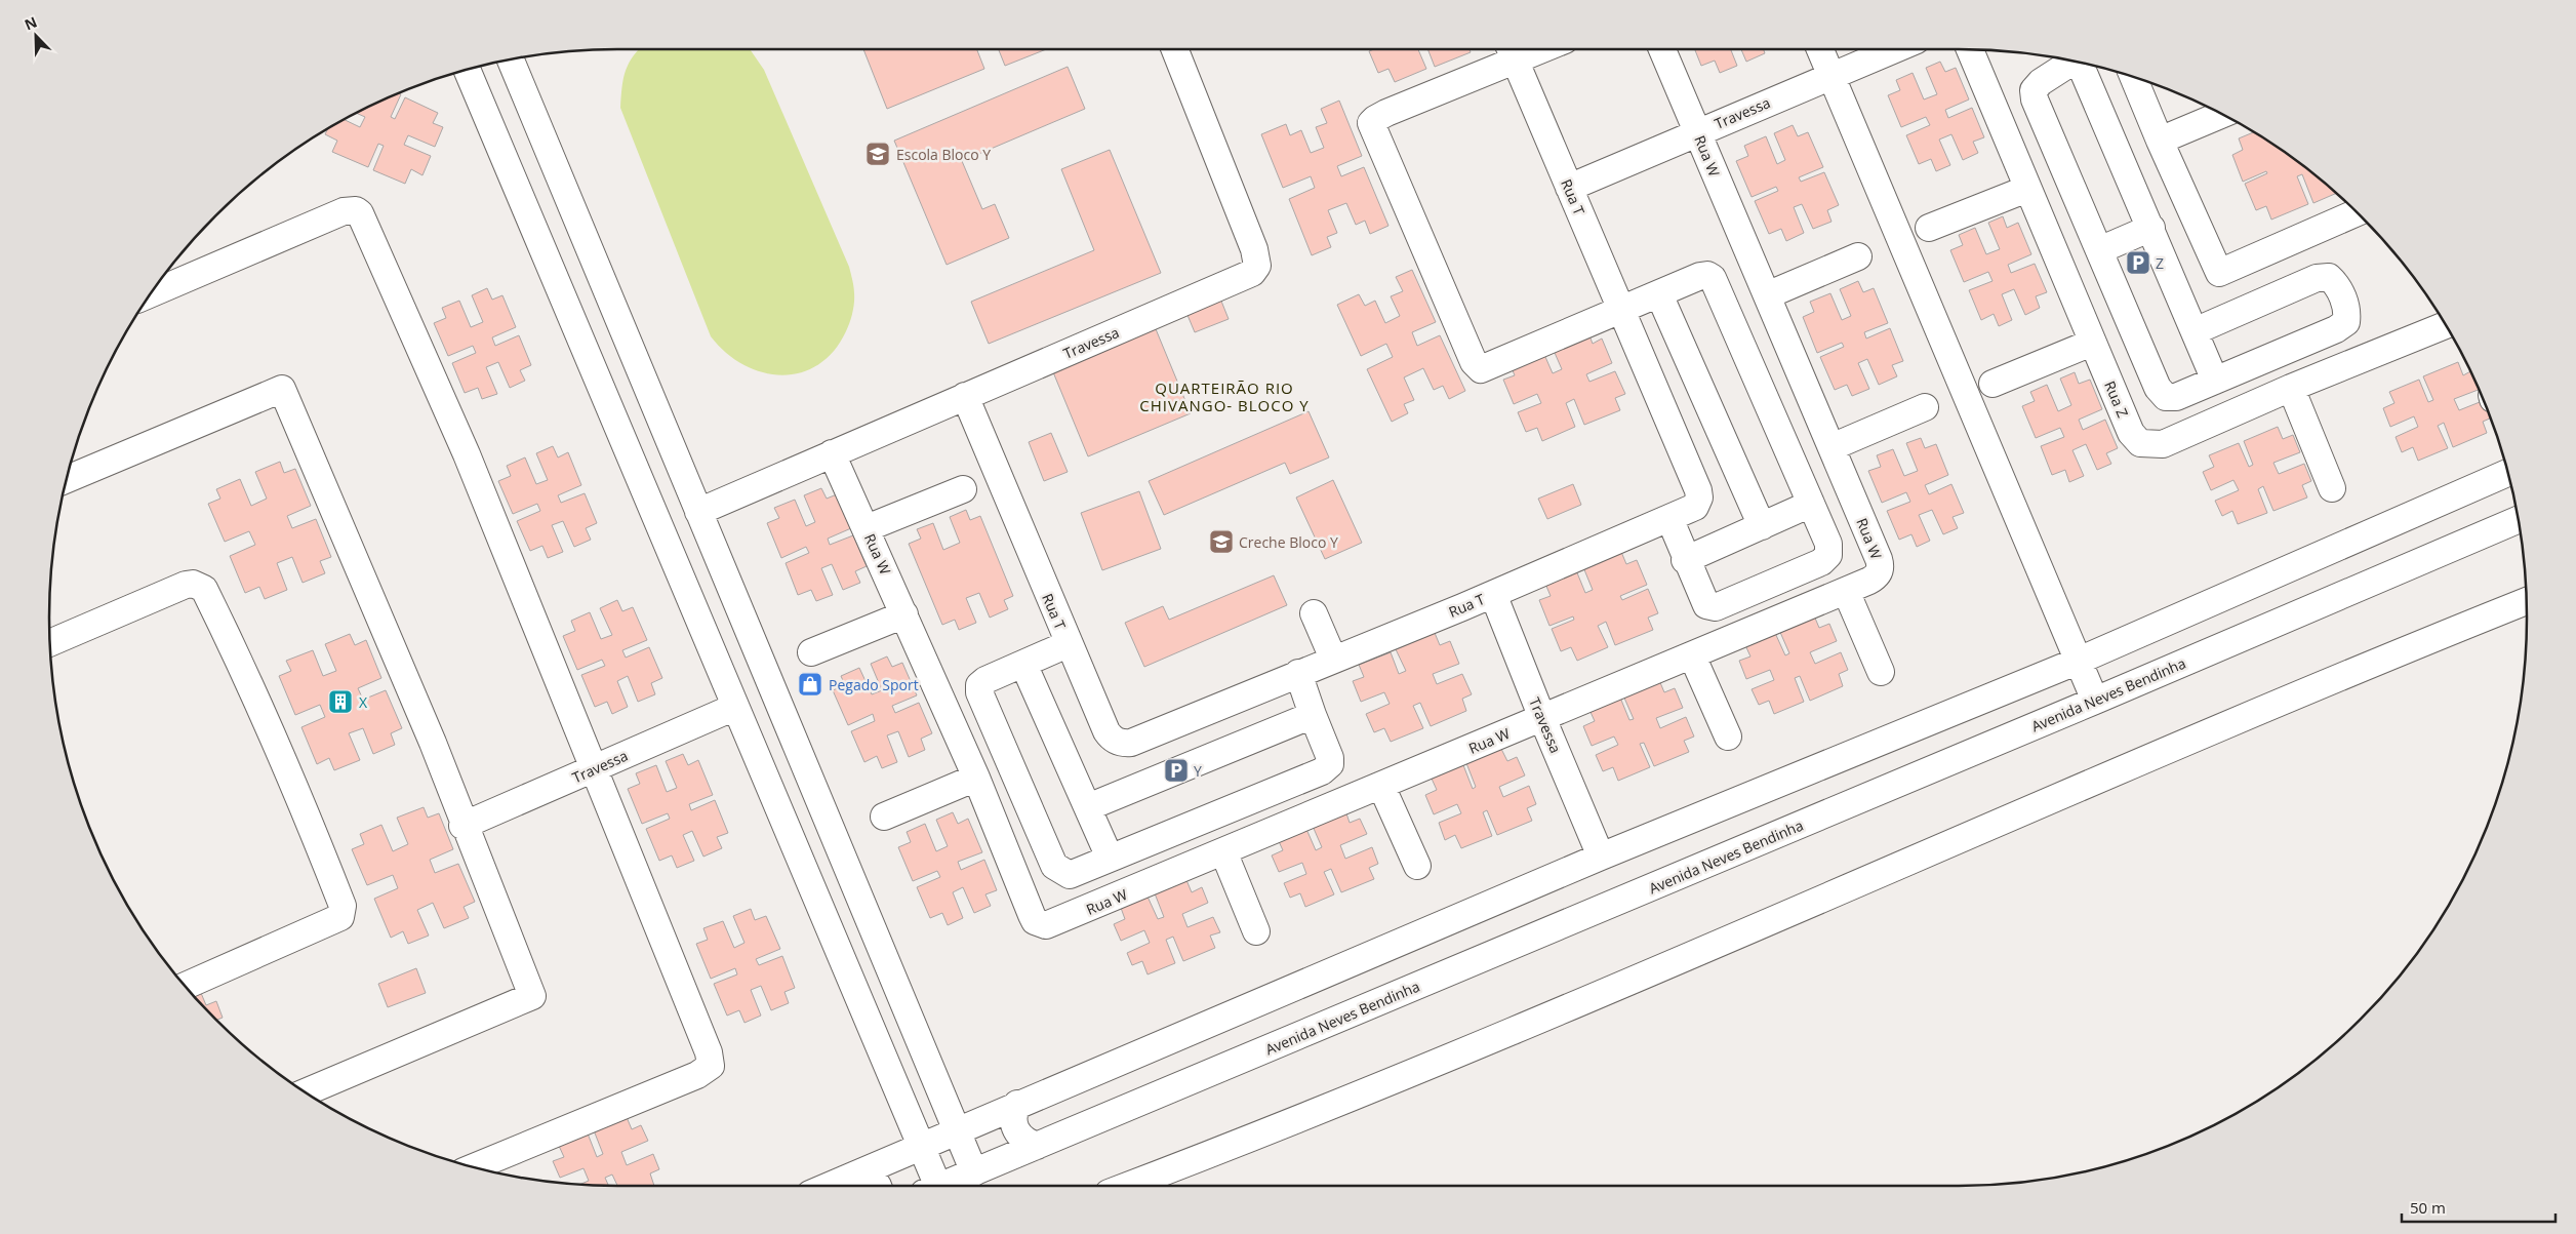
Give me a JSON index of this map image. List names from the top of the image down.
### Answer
{
  "streets": {
    "street": [
      "Travessa",
      "Rua W",
      "Rua T",
      "Rua Z",
      "Avenida Neves Bendinha"
    ]
  },
  "crossings": [
    ["Travessa", "Rua W"],
    ["Travessa", "Rua T"]
  ],
  "districts": ["QUARTEIRÃO RIO CHIVANGO- BLOCO Y"],
  "places": {
    "school or university": ["Escola Bloco Y", "Creche Bloco Y"],
    "parking": ["Z", "Y"],
    "shop": ["Pegado Sport"],
    "building": ["X"]
  },
  "scale_bar": "50 m",
  "north": "top left"
}
